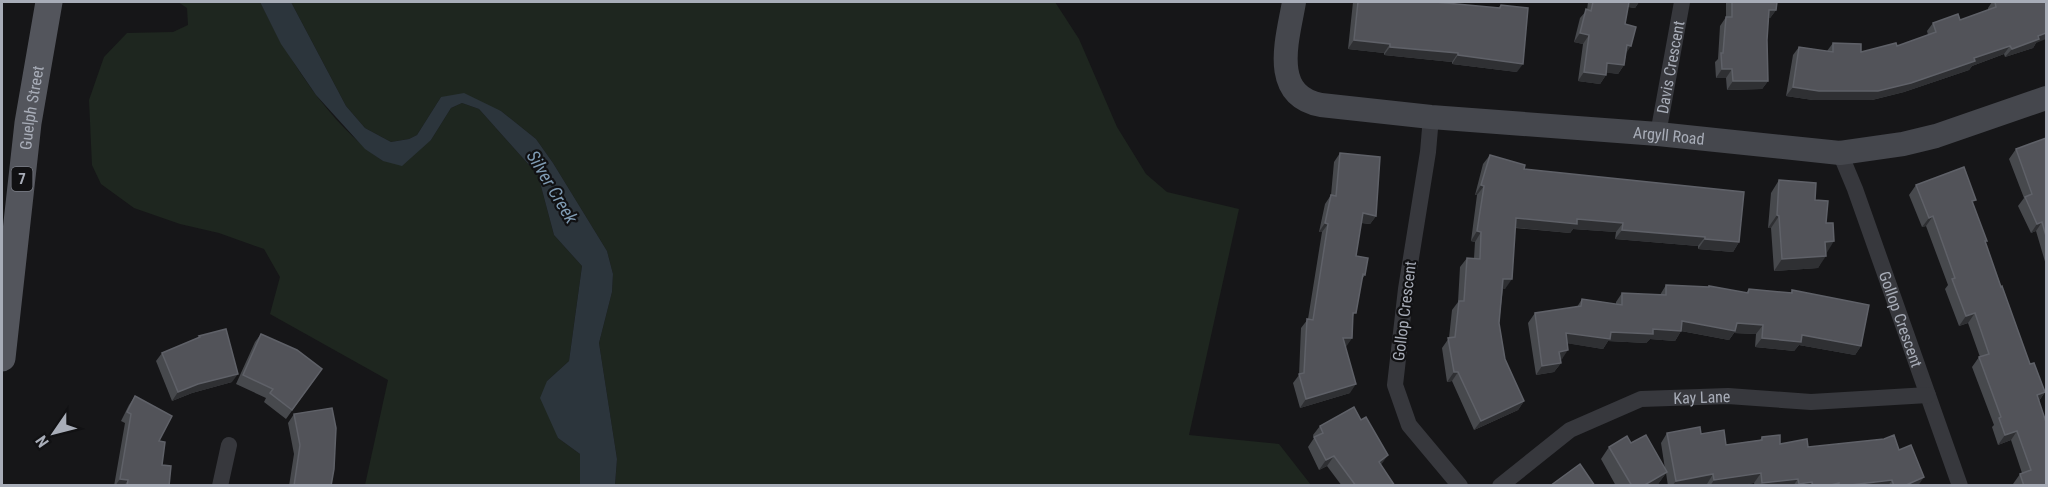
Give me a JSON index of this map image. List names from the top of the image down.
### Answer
{
  "streets": {
    "main road": ["Guelph Street", "7"],
    "street": [
      "Davis Crescent",
      "Argyll Road",
      "Gollop Crescent",
      "Kay Lane"
    ]
  },
  "crossings": [
    ["Davis Crescent", "Argyll Road"],
    ["Argyll Road", "Gollop Crescent"],
    ["Gollop Crescent", "Kay Lane"]
  ],
  "water": ["Silver Creek"],
  "north": "bottom left"
}
